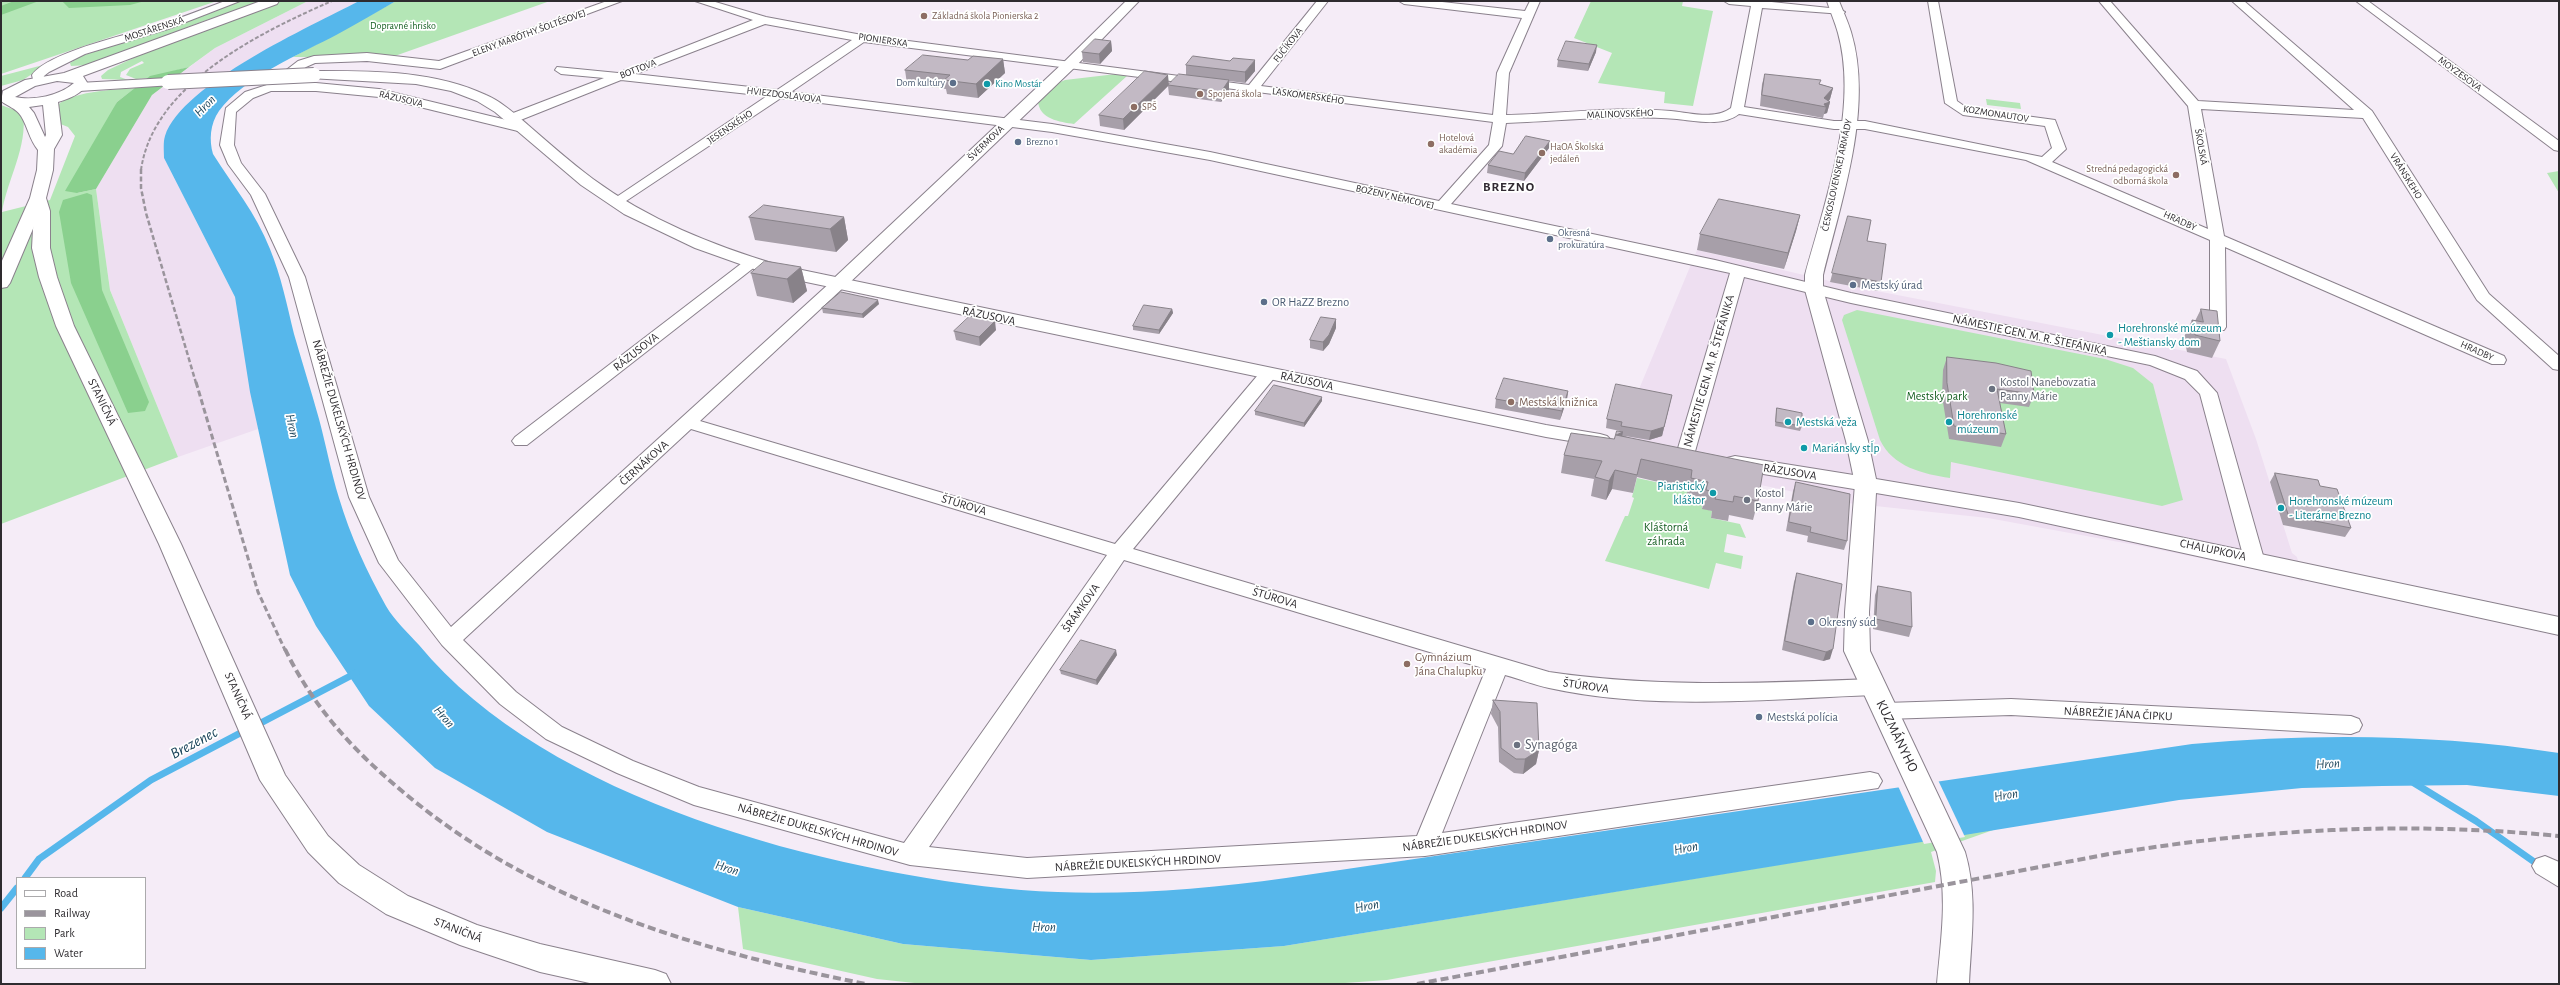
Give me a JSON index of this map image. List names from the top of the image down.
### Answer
{
  "streets": {
    "main road": [
      "RÁZUSOVA",
      "ŠVERMOVA",
      "ČESKOSLOVENSKEJ ARMÁDY",
      "STANIČNÁ",
      "CHALUPKOVA",
      "KUZMÁNYHO"
    ],
    "street": [
      "MOSTÁRENSKÁ",
      "ELENY MARÓTHY ŠOLTÉSOVEJ",
      "PIONIERSKA",
      "FUČÍKOVA",
      "BOTTOVA",
      "MOYZESOVA",
      "HVIEZDOSLAVOVA",
      "LASKOMERSKÉHO",
      "MALINOVSKÉHO",
      "KOZMONAUTOV",
      "JESENSKÉHO",
      "ŠKOLSKÁ",
      "VRÁNSKEHO",
      "BOŽENY NĚMCOVEJ",
      "HRADBY",
      "NÁMESTIE GEN. M. R. ŠTEFÁNIKA",
      "NÁBREŽIE DUKELSKÝCH HRDINOV",
      "ČERNÁKOVA",
      "ŠTÚROVA",
      "ŠRÁMKOVA",
      "NÁBREŽIE JÁNA ČIPKU"
    ]
  },
  "crossings": [
    ["MOSTÁRENSKÁ", "RÁZUSOVA"],
    ["ELENY MARÓTHY ŠOLTÉSOVEJ", "RÁZUSOVA"],
    ["ELENY MARÓTHY ŠOLTÉSOVEJ", "NÁBREŽIE DUKELSKÝCH HRDINOV"],
    ["PIONIERSKA", "BOTTOVA"],
    ["PIONIERSKA", "LASKOMERSKÉHO"],
    ["PIONIERSKA", "JESENSKÉHO"],
    ["PIONIERSKA", "ŠVERMOVA"],
    ["FUČÍKOVA", "LASKOMERSKÉHO"],
    ["BOTTOVA", "HVIEZDOSLAVOVA"],
    ["BOTTOVA", "RÁZUSOVA"],
    ["HVIEZDOSLAVOVA", "JESENSKÉHO"],
    ["HVIEZDOSLAVOVA", "ŠVERMOVA"],
    ["HVIEZDOSLAVOVA", "BOŽENY NĚMCOVEJ"],
    ["LASKOMERSKÉHO", "MALINOVSKÉHO"],
    ["LASKOMERSKÉHO", "ŠVERMOVA"],
    ["RÁZUSOVA", "JESENSKÉHO"],
    ["RÁZUSOVA", "ŠVERMOVA"],
    ["RÁZUSOVA", "NÁMESTIE GEN. M. R. ŠTEFÁNIKA"],
    ["RÁZUSOVA", "NÁBREŽIE DUKELSKÝCH HRDINOV"],
    ["RÁZUSOVA", "ČERNÁKOVA"],
    ["RÁZUSOVA", "CHALUPKOVA"],
    ["RÁZUSOVA", "ŠRÁMKOVA"],
    ["RÁZUSOVA", "KUZMÁNYHO"],
    ["MALINOVSKÉHO", "HRADBY"],
    ["KOZMONAUTOV", "HRADBY"],
    ["ŠVERMOVA", "BOŽENY NĚMCOVEJ"],
    ["ŠVERMOVA", "ČERNÁKOVA"],
    ["ŠKOLSKÁ", "HRADBY"],
    ["ČESKOSLOVENSKEJ ARMÁDY", "HRADBY"],
    ["ČESKOSLOVENSKEJ ARMÁDY", "NÁMESTIE GEN. M. R. ŠTEFÁNIKA"],
    ["BOŽENY NĚMCOVEJ", "NÁMESTIE GEN. M. R. ŠTEFÁNIKA"],
    ["NÁMESTIE GEN. M. R. ŠTEFÁNIKA", "CHALUPKOVA"],
    ["NÁBREŽIE DUKELSKÝCH HRDINOV", "ČERNÁKOVA"],
    ["NÁBREŽIE DUKELSKÝCH HRDINOV", "ŠRÁMKOVA"],
    ["ČERNÁKOVA", "ŠTÚROVA"],
    ["ŠTÚROVA", "ŠRÁMKOVA"],
    ["ŠTÚROVA", "KUZMÁNYHO"],
    ["CHALUPKOVA", "KUZMÁNYHO"],
    ["NÁBREŽIE JÁNA ČIPKU", "KUZMÁNYHO"]
  ],
  "districts": ["BREZNO"],
  "water": ["Hron", "Brezenec"],
  "parks": ["Dopravné ihrisko", "Mestský park", "Kláštorná záhrada"],
  "places": [
    "Základná škola Pionierska 2",
    "Dom kultúry",
    "Kino Mostár",
    "Spojená škola",
    "SPŠ",
    "Brezno 1",
    "Hotelová akadémia",
    "HaOA Školská jedáleň",
    "Stredná pedagogická odborná škola",
    "Okresná prokuratúra",
    "Mestský úrad",
    "OR HaZZ Brezno",
    "Horehronské múzeum - Meštiansky dom",
    "Kostol Nanebovzatia Panny Márie",
    "Mestská knižnica",
    "Mestská veža",
    "Horehronské múzeum",
    "Mariánsky stĺp",
    "Piaristický kláštor",
    "Kostol Panny Márie",
    "Horehronské múzeum - Literárne Brezno",
    "Okresný súd",
    "Gymnázium Jána Chalupku",
    "Mestská polícia",
    "Synagóga"
  ],
  "legend": [
    "Road",
    "Railway",
    "Park",
    "Water"
  ]
}
